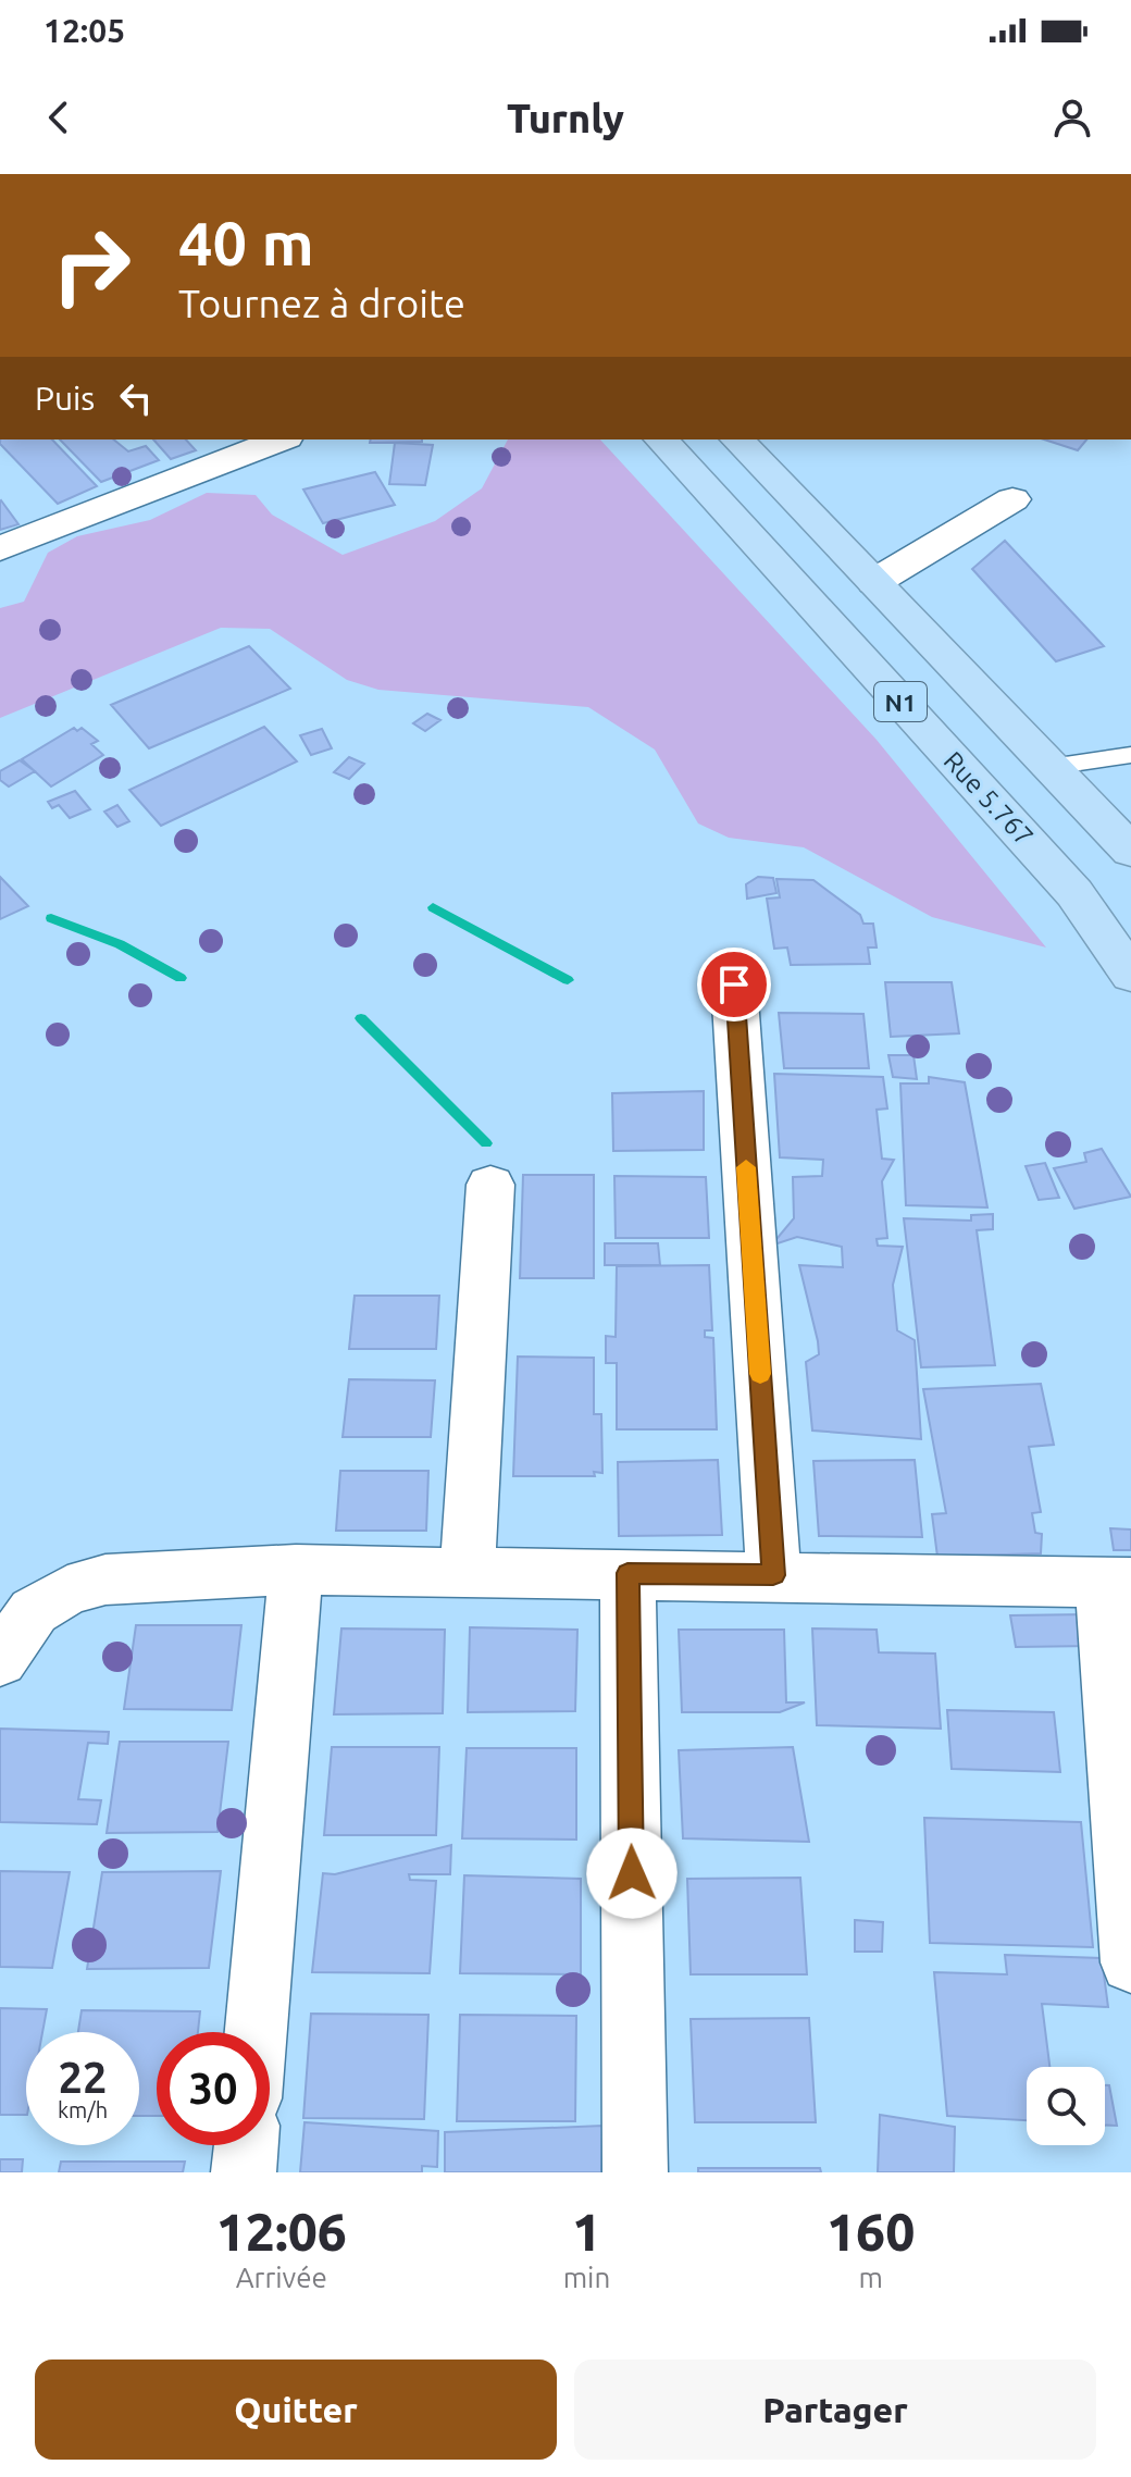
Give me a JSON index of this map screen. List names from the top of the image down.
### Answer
{
  "streets": {
    "highway": ["N1", "Rue 5.767"]
  },
  "page": {
    "status": "12:05",
    "header": "Turnly",
    "turn": ["40 m", "Tournez à droite"],
    "then": "Puis",
    "speed": "22 km/h",
    "limit": "30",
    "eta": [
      "12:06",
      "Arrivée",
      "1",
      "min",
      "160",
      "m"
    ],
    "buttons": ["Quitter", "Partager"]
  }
}
